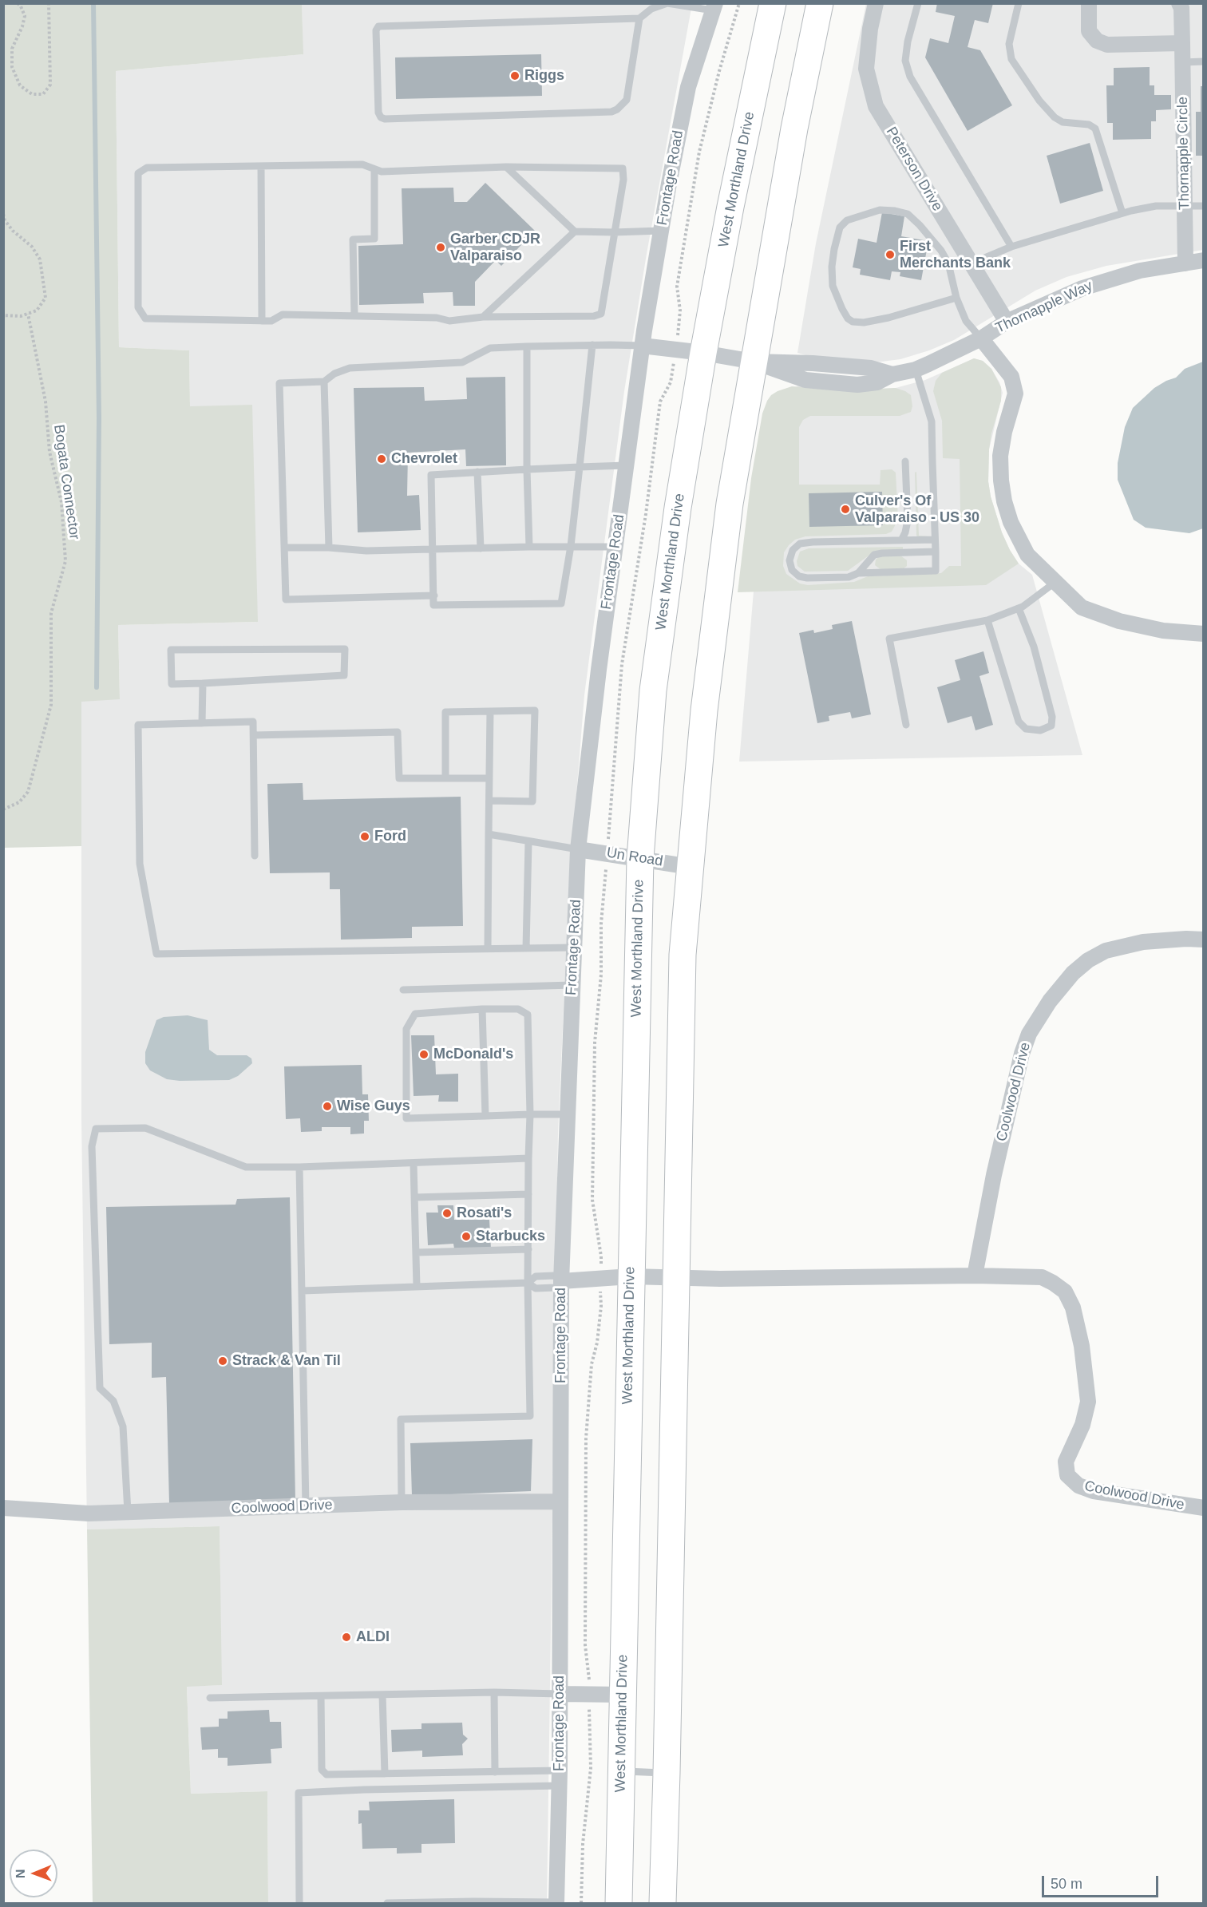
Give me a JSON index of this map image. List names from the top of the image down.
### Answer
{
  "streets": {
    "highway": ["West Morthland Drive"],
    "street": [
      "Thornapple Circle",
      "Peterson Drive",
      "Frontage Road",
      "Thornapple Way",
      "Un Road",
      "Coolwood Drive"
    ],
    "path": ["Bogata Connector"]
  },
  "crossings": [
    ["Thornapple Circle", "Thornapple Way"],
    ["Peterson Drive", "Thornapple Way"],
    ["Frontage Road", "Thornapple Way"],
    ["Frontage Road", "Un Road"],
    ["Frontage Road", "Coolwood Drive"],
    ["West Morthland Drive", "Thornapple Way"],
    ["West Morthland Drive", "Un Road"],
    ["West Morthland Drive", "Coolwood Drive"]
  ],
  "places": [
    "Riggs",
    "Garber CDJR Valparaiso",
    "First Merchants Bank",
    "Chevrolet",
    "Culver's Of Valparaiso - US 30",
    "Ford",
    "McDonald's",
    "Wise Guys",
    "Rosati's",
    "Starbucks",
    "Strack & Van Til",
    "ALDI"
  ],
  "scale_bar": "50 m",
  "north": "left"
}
